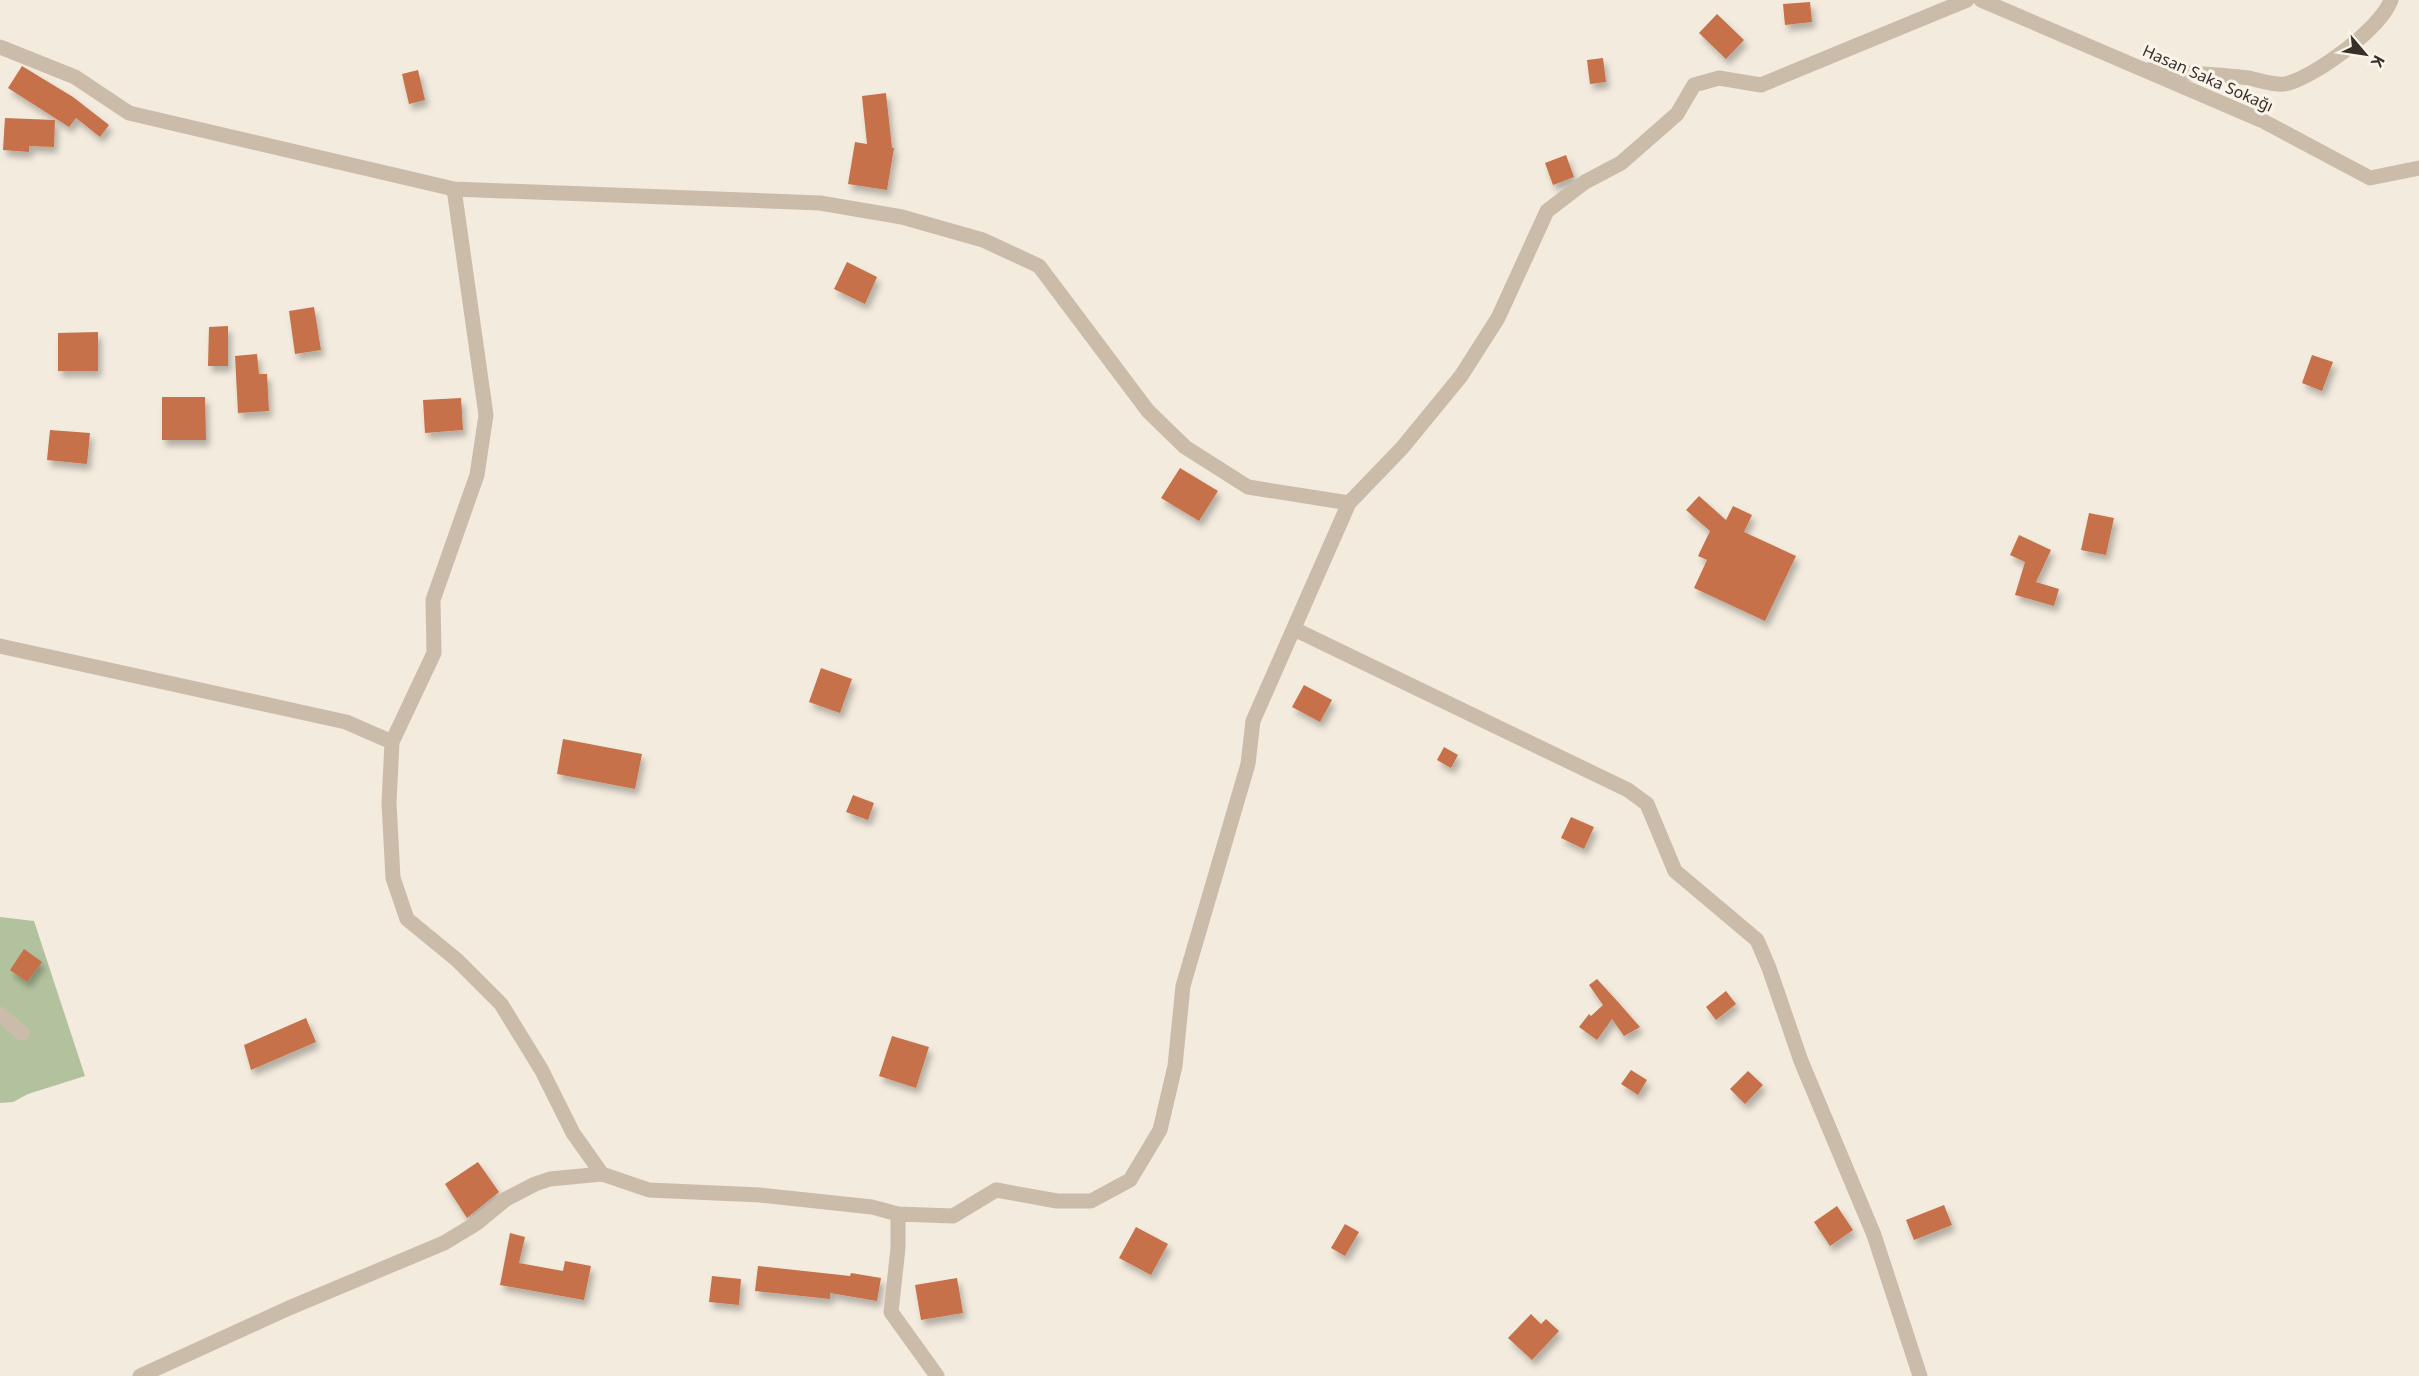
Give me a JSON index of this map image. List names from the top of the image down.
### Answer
{
  "streets": {
    "street": ["Hasan Saka Sokağı"]
  },
  "north": "bottom right"
}
